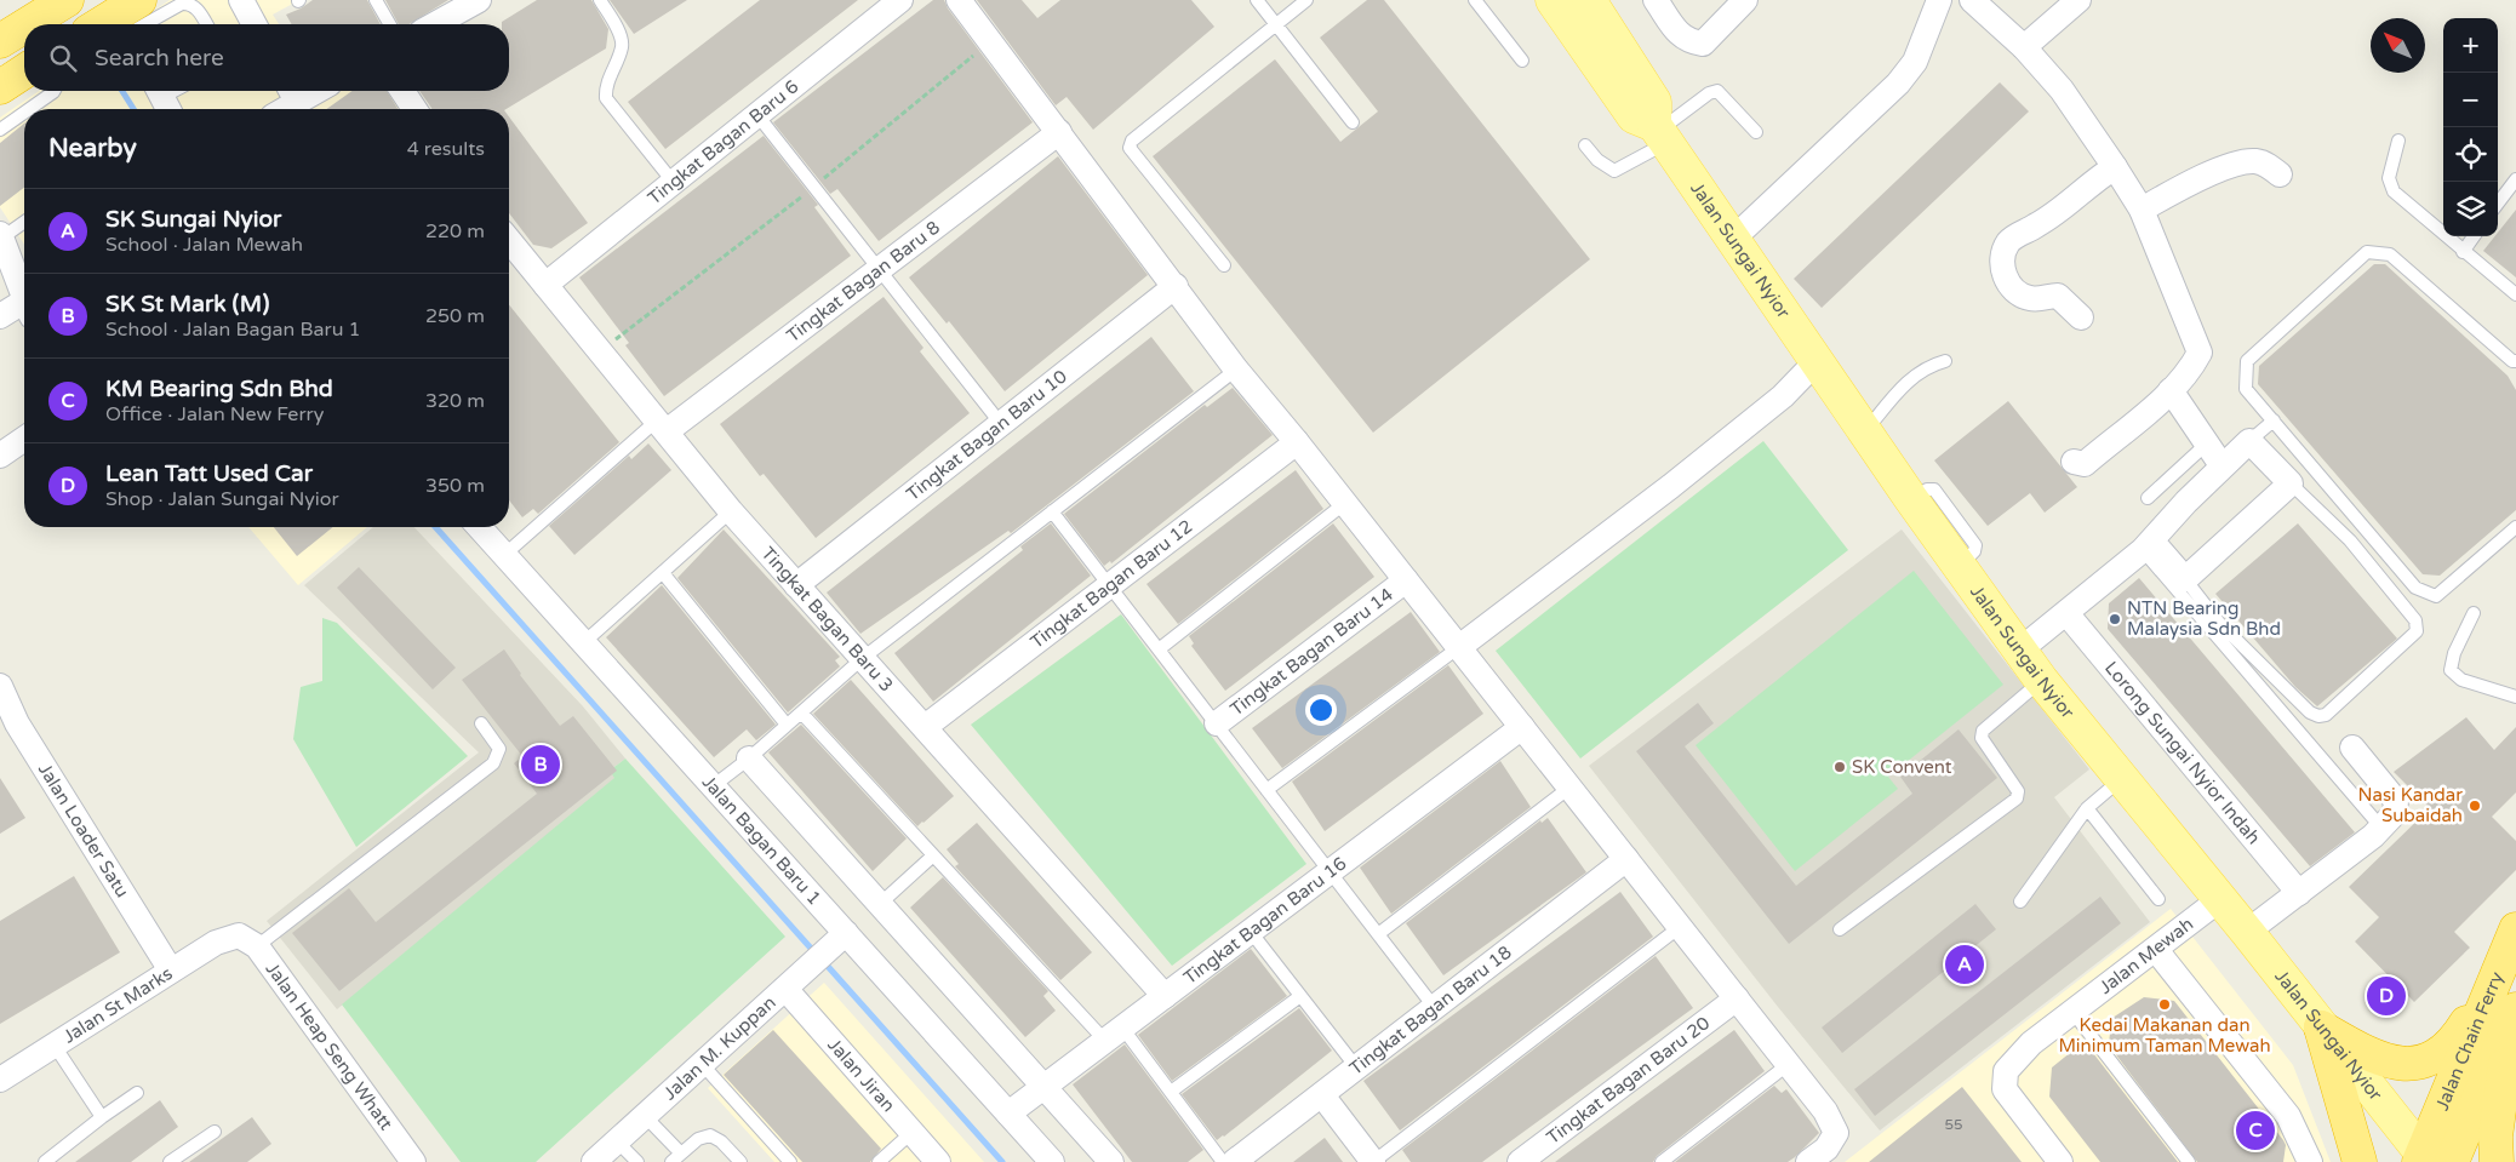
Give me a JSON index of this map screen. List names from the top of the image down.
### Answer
{
  "streets": {
    "highway": ["Jalan Chain Ferry"],
    "main road": ["Jalan Sungai Nyior"],
    "street": [
      "Tingkat Bagan Baru 6",
      "Tingkat Bagan Baru 8",
      "Tingkat Bagan Baru 10",
      "Tingkat Bagan Baru 12",
      "Tingkat Bagan Baru 3",
      "Tingkat Bagan Baru 14",
      "Lorong Sungai Nyior Indah",
      "Jalan Loader Satu",
      "Jalan Bagan Baru 1",
      "Tingkat Bagan Baru 16",
      "Jalan Mewah",
      "Jalan St Marks",
      "Tingkat Bagan Baru 18",
      "Jalan Heap Seng Whatt",
      "Jalan M. Kuppan",
      "Jalan Jiran",
      "Tingkat Bagan Baru 20"
    ]
  },
  "crossings": [
    ["Tingkat Bagan Baru 6", "Tingkat Bagan Baru 3"],
    ["Jalan Sungai Nyior", "Jalan Mewah"],
    ["Jalan Sungai Nyior", "Jalan Chain Ferry"],
    ["Tingkat Bagan Baru 8", "Tingkat Bagan Baru 3"],
    ["Tingkat Bagan Baru 10", "Tingkat Bagan Baru 3"],
    ["Tingkat Bagan Baru 12", "Tingkat Bagan Baru 3"],
    ["Tingkat Bagan Baru 3", "Tingkat Bagan Baru 16"],
    ["Jalan Loader Satu", "Jalan St Marks"],
    ["Jalan Bagan Baru 1", "Tingkat Bagan Baru 16"],
    ["Jalan Bagan Baru 1", "Jalan M. Kuppan"],
    ["Jalan St Marks", "Jalan Heap Seng Whatt"],
    ["Jalan M. Kuppan", "Jalan Jiran"]
  ],
  "places": [
    "NTN Bearing Malaysia Sdn Bhd",
    "SK Convent",
    "Nasi Kandar Subaidah",
    "Kedai Makanan dan Minimum Taman Mewah"
  ],
  "house_numbers": ["55"],
  "north": "top left",
  "page": {
    "map_buttons": ["+", "−"],
    "search": "Search here",
    "heading": ["Nearby", "4 results"],
    "list": [
      {
        "mark": "A",
        "name": "SK Sungai Nyior",
        "note": "School · Jalan Mewah",
        "value": "220 m"
      },
      {
        "mark": "B",
        "name": "SK St Mark (M)",
        "note": "School · Jalan Bagan Baru 1",
        "value": "250 m"
      },
      {
        "mark": "C",
        "name": "KM Bearing Sdn Bhd",
        "note": "Office · Jalan New Ferry",
        "value": "320 m"
      },
      {
        "mark": "D",
        "name": "Lean Tatt Used Car",
        "note": "Shop · Jalan Sungai Nyior",
        "value": "350 m"
      }
    ],
    "pins": [
      "B",
      "A",
      "D",
      "C"
    ]
  }
}
